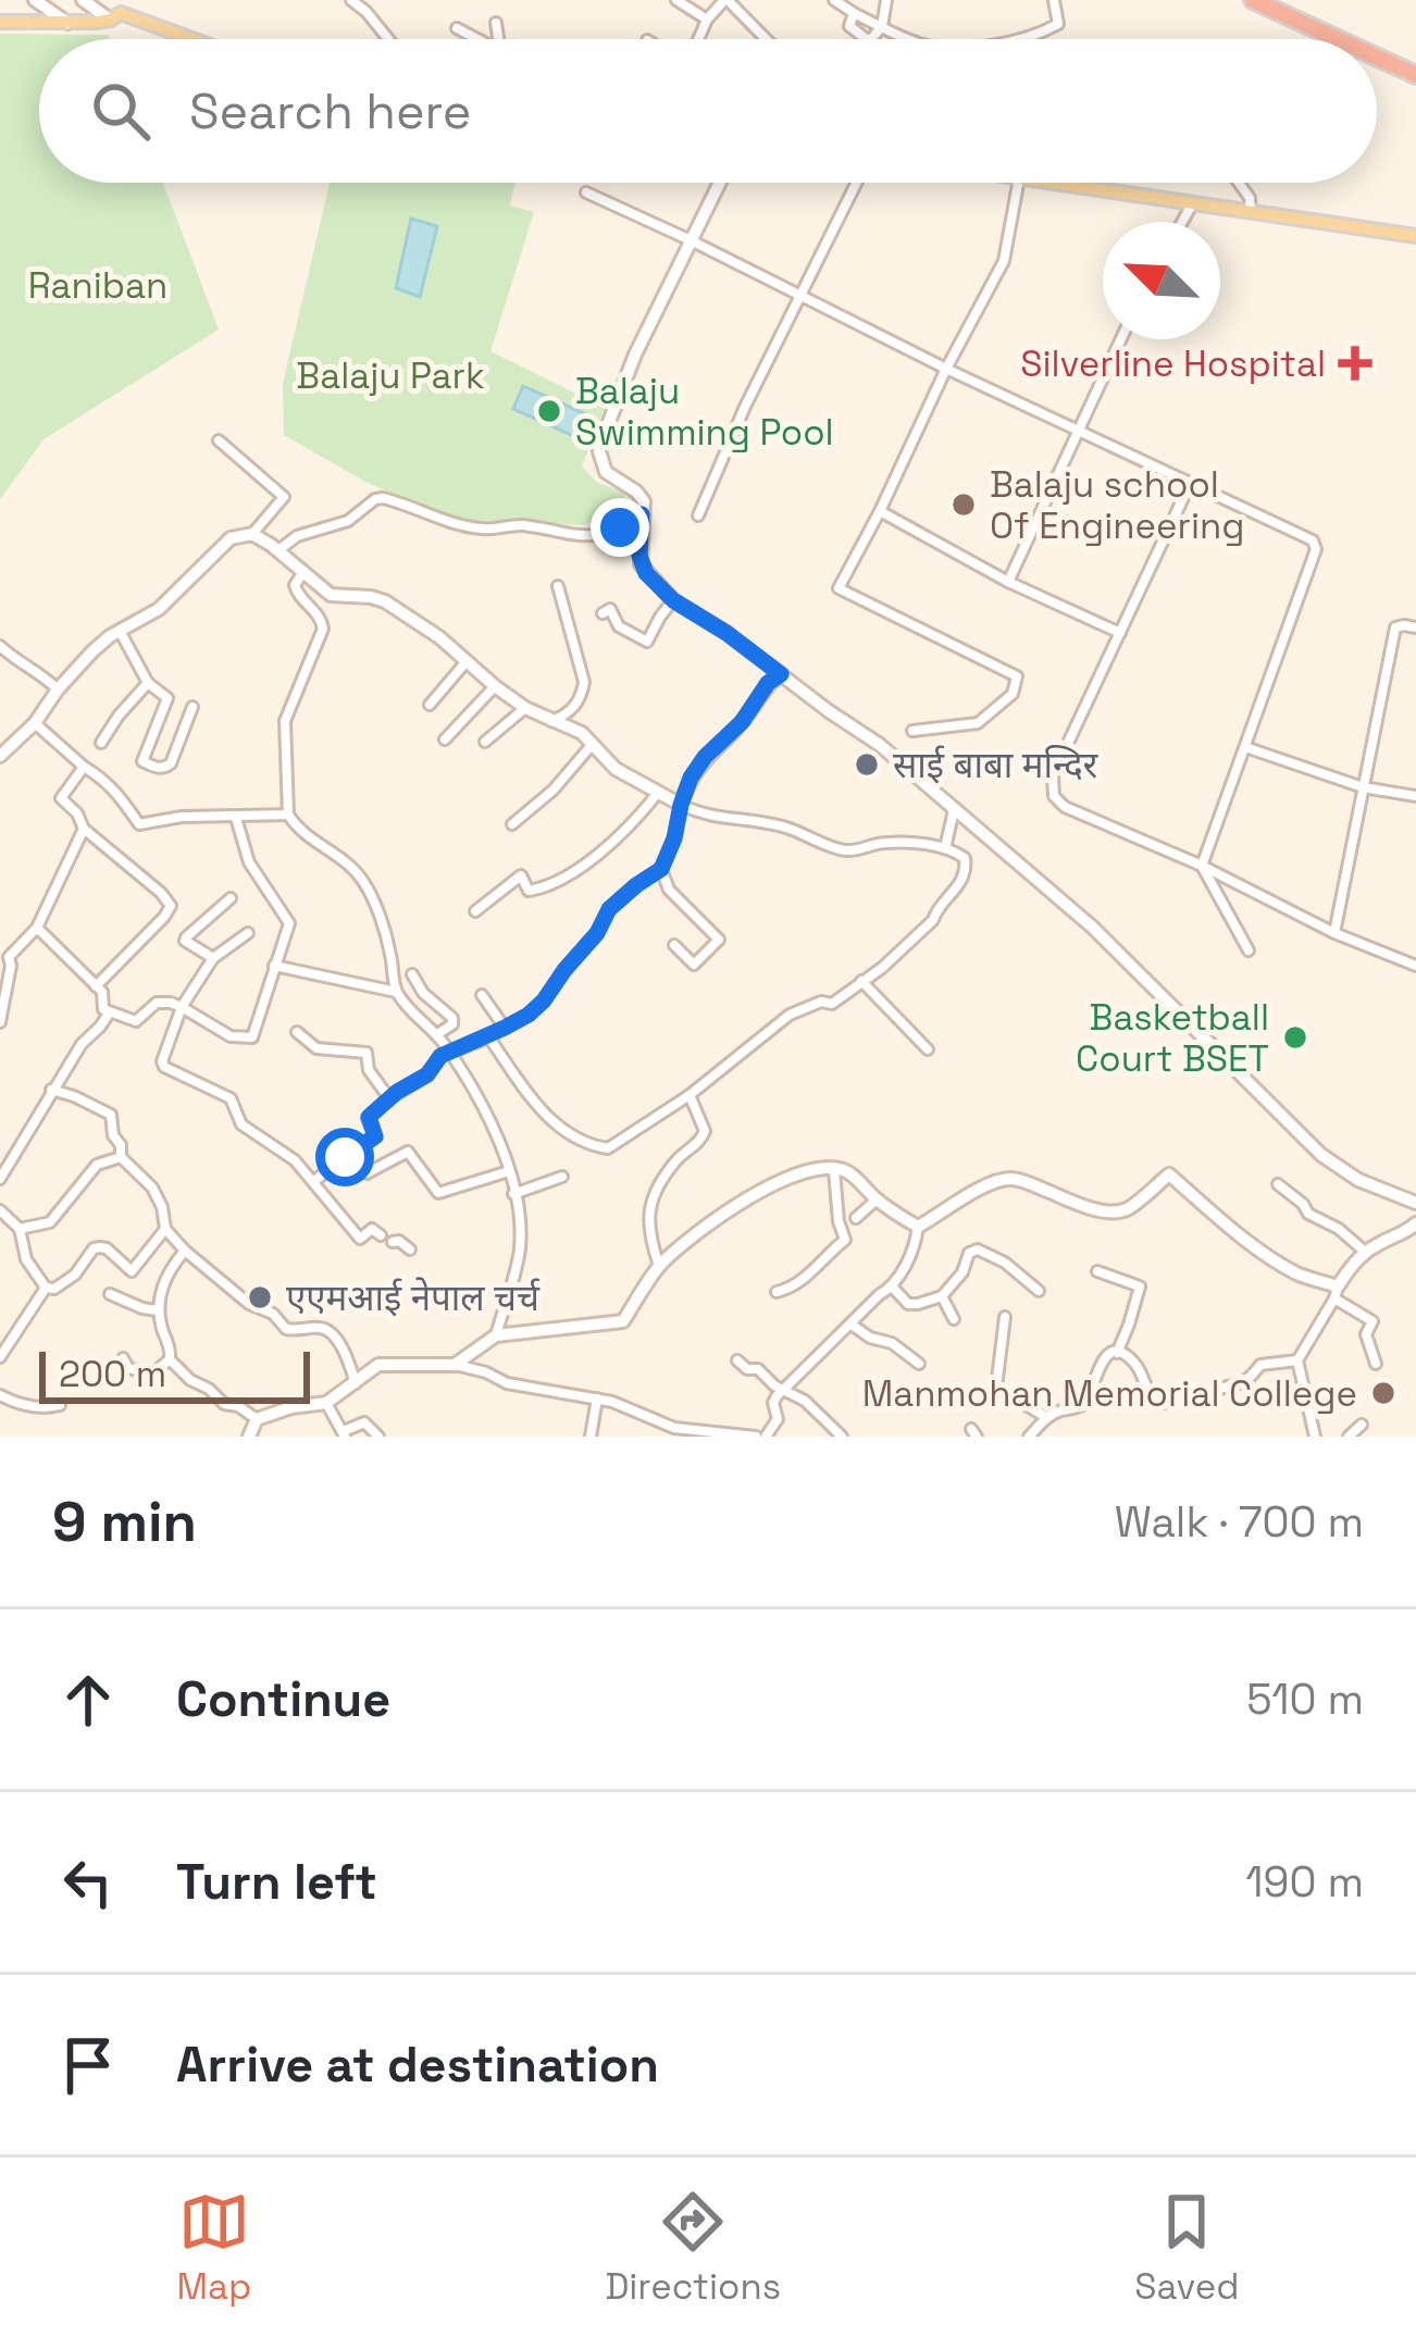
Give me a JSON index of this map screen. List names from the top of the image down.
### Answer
{
  "parks": ["Raniban", "Balaju Park"],
  "places": {
    "health": ["Silverline Hospital"],
    "other": [
      "Balaju Swimming Pool",
      "Balaju school Of Engineering",
      "साई बाबा मन्दिर",
      "Basketball Court BSET",
      "एएमआई नेपाल चर्च",
      "Manmohan Memorial College"
    ]
  },
  "scale_bar": "200 m",
  "north": "top left",
  "page": {
    "search": "Search here",
    "scale": "200 m",
    "heading": ["9 min", "Walk · 700 m"],
    "list": [
      ["Continue", "510 m"],
      ["Turn left", "190 m"],
      "Arrive at destination"
    ],
    "nav": ["Map", "Directions", "Saved"]
  }
}
